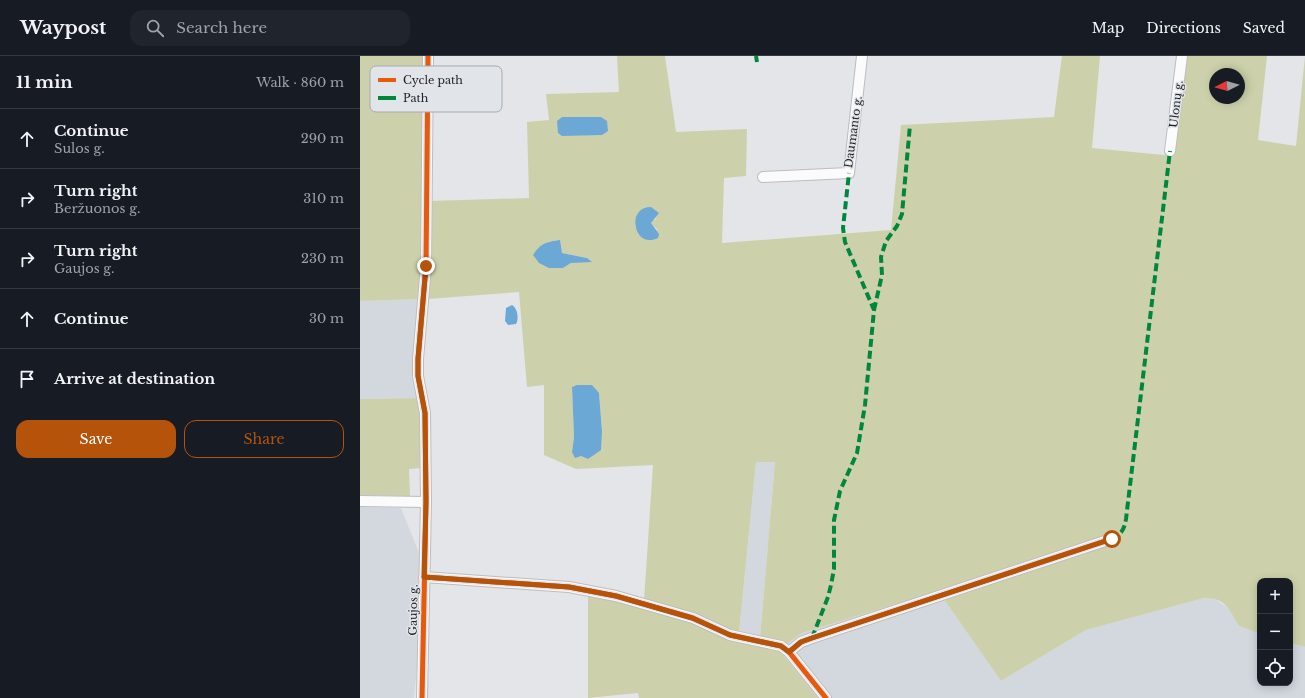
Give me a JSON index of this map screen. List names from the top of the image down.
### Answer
{
  "streets": {
    "street": ["Ulonų g.", "Daumanto g.", "Gaujos g."]
  },
  "legend": ["Cycle path", "Path"],
  "north": "left",
  "page": {
    "header": "Waypost",
    "search": "Search here",
    "nav": ["Map", "Directions", "Saved"],
    "heading": ["11 min", "Walk · 860 m"],
    "list": [
      ["Continue", "Sulos g.", "290 m"],
      ["Turn right", "Beržuonos g.", "310 m"],
      ["Turn right", "Gaujos g.", "230 m"],
      ["Continue", "30 m"],
      "Arrive at destination"
    ],
    "buttons": ["Save", "Share"],
    "map_buttons": ["+", "−"]
  }
}
